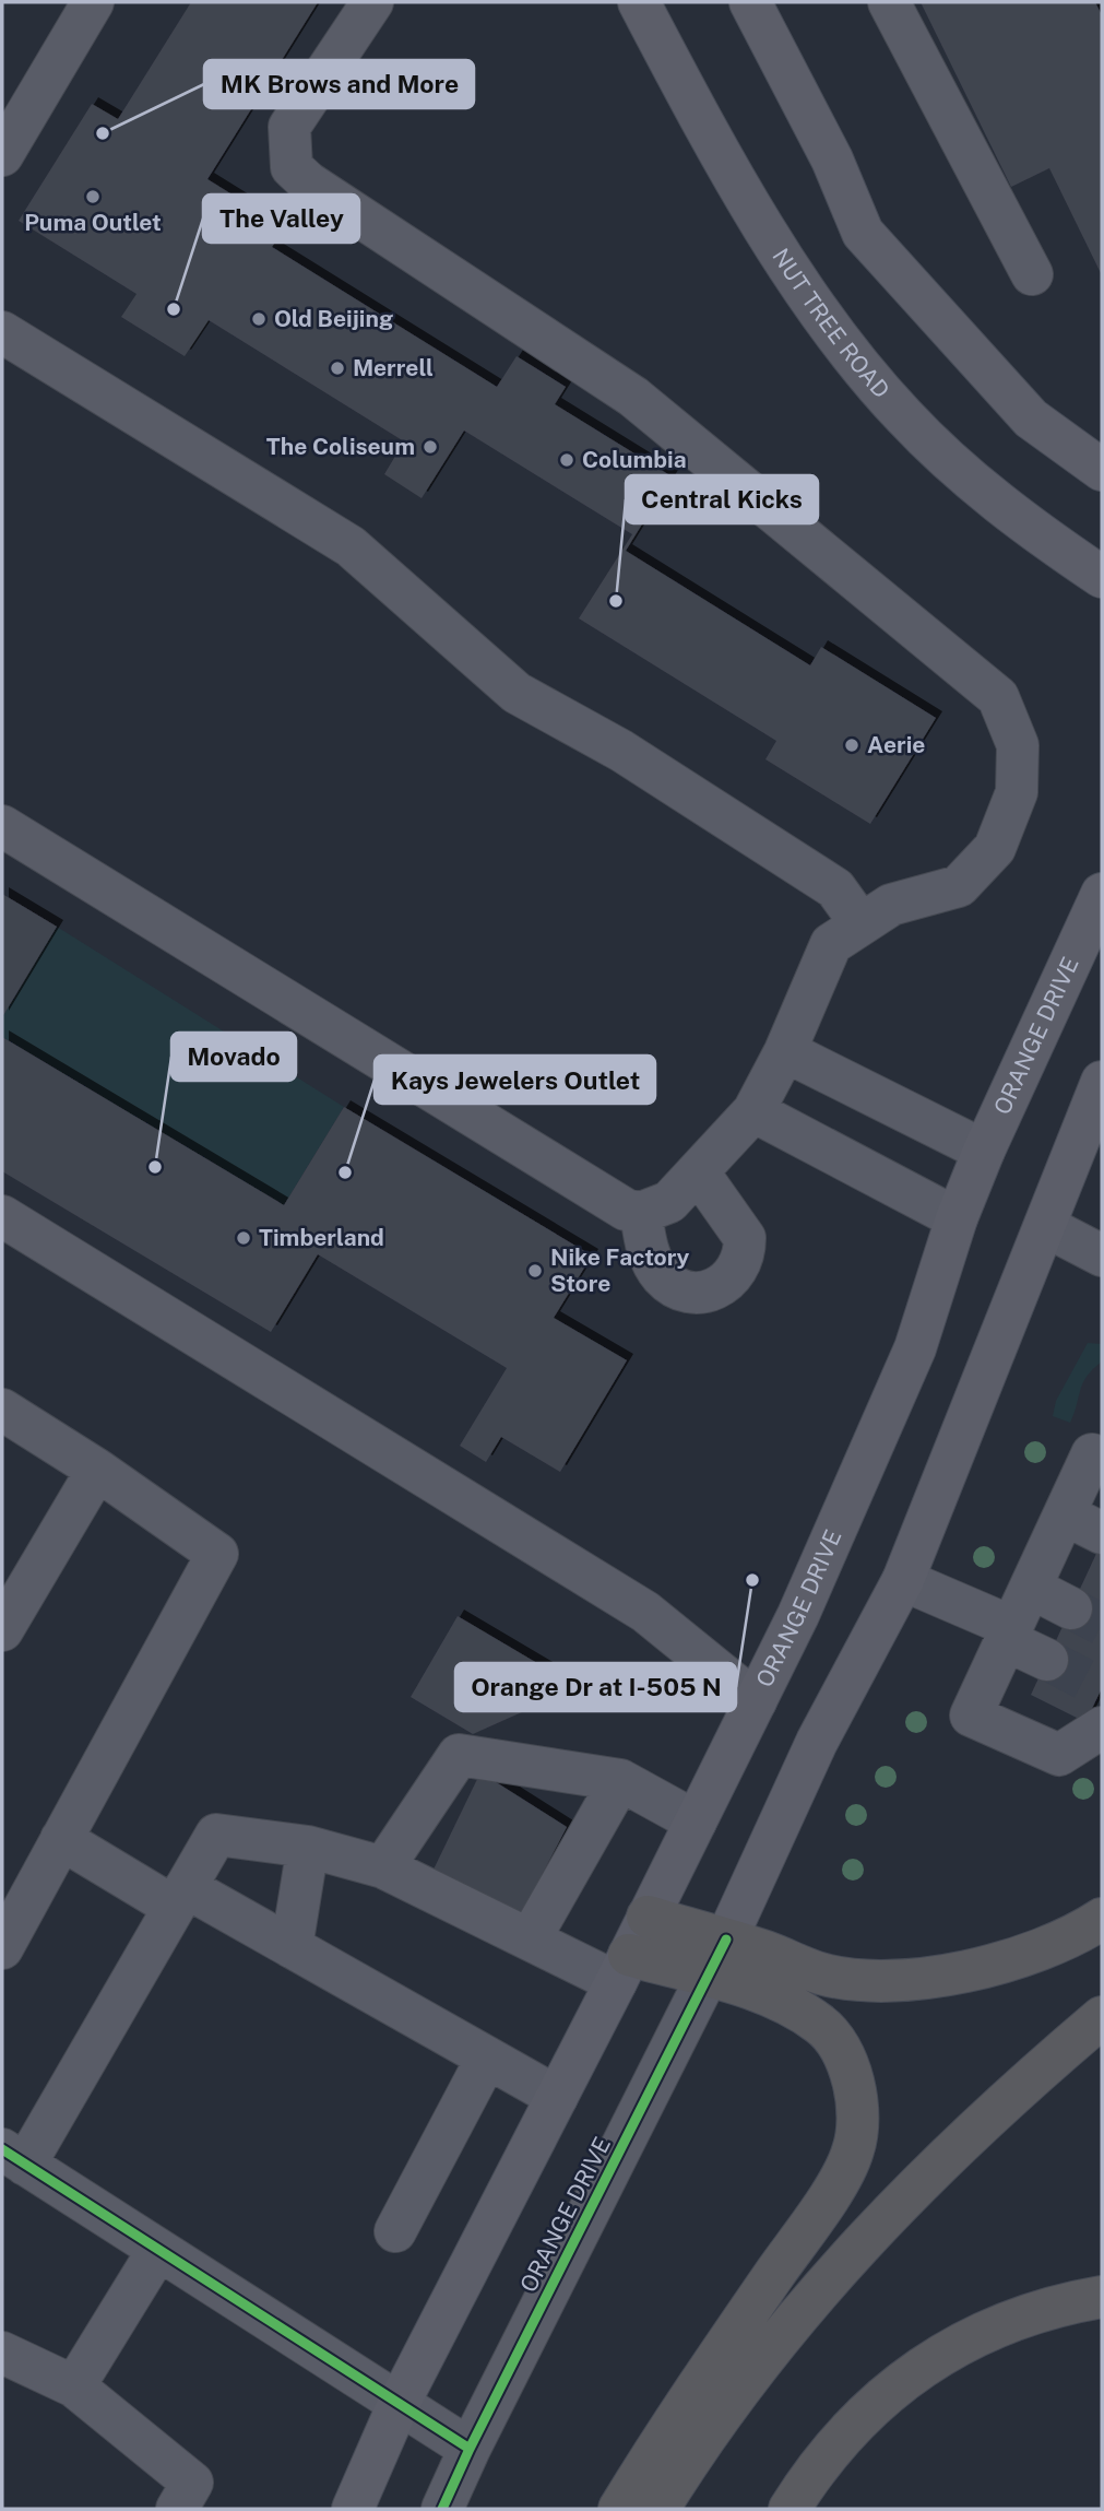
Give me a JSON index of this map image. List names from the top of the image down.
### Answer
{
  "streets": {
    "main road": ["NUT TREE ROAD", "ORANGE DRIVE"]
  },
  "places": [
    "MK Brows and More",
    "Puma Outlet",
    "The Valley",
    "Old Beijing",
    "Merrell",
    "The Coliseum",
    "Columbia",
    "Central Kicks",
    "Aerie",
    "Movado",
    "Kays Jewelers Outlet",
    "Timberland",
    "Nike Factory Store",
    "Orange Dr at I-505 N"
  ]
}
